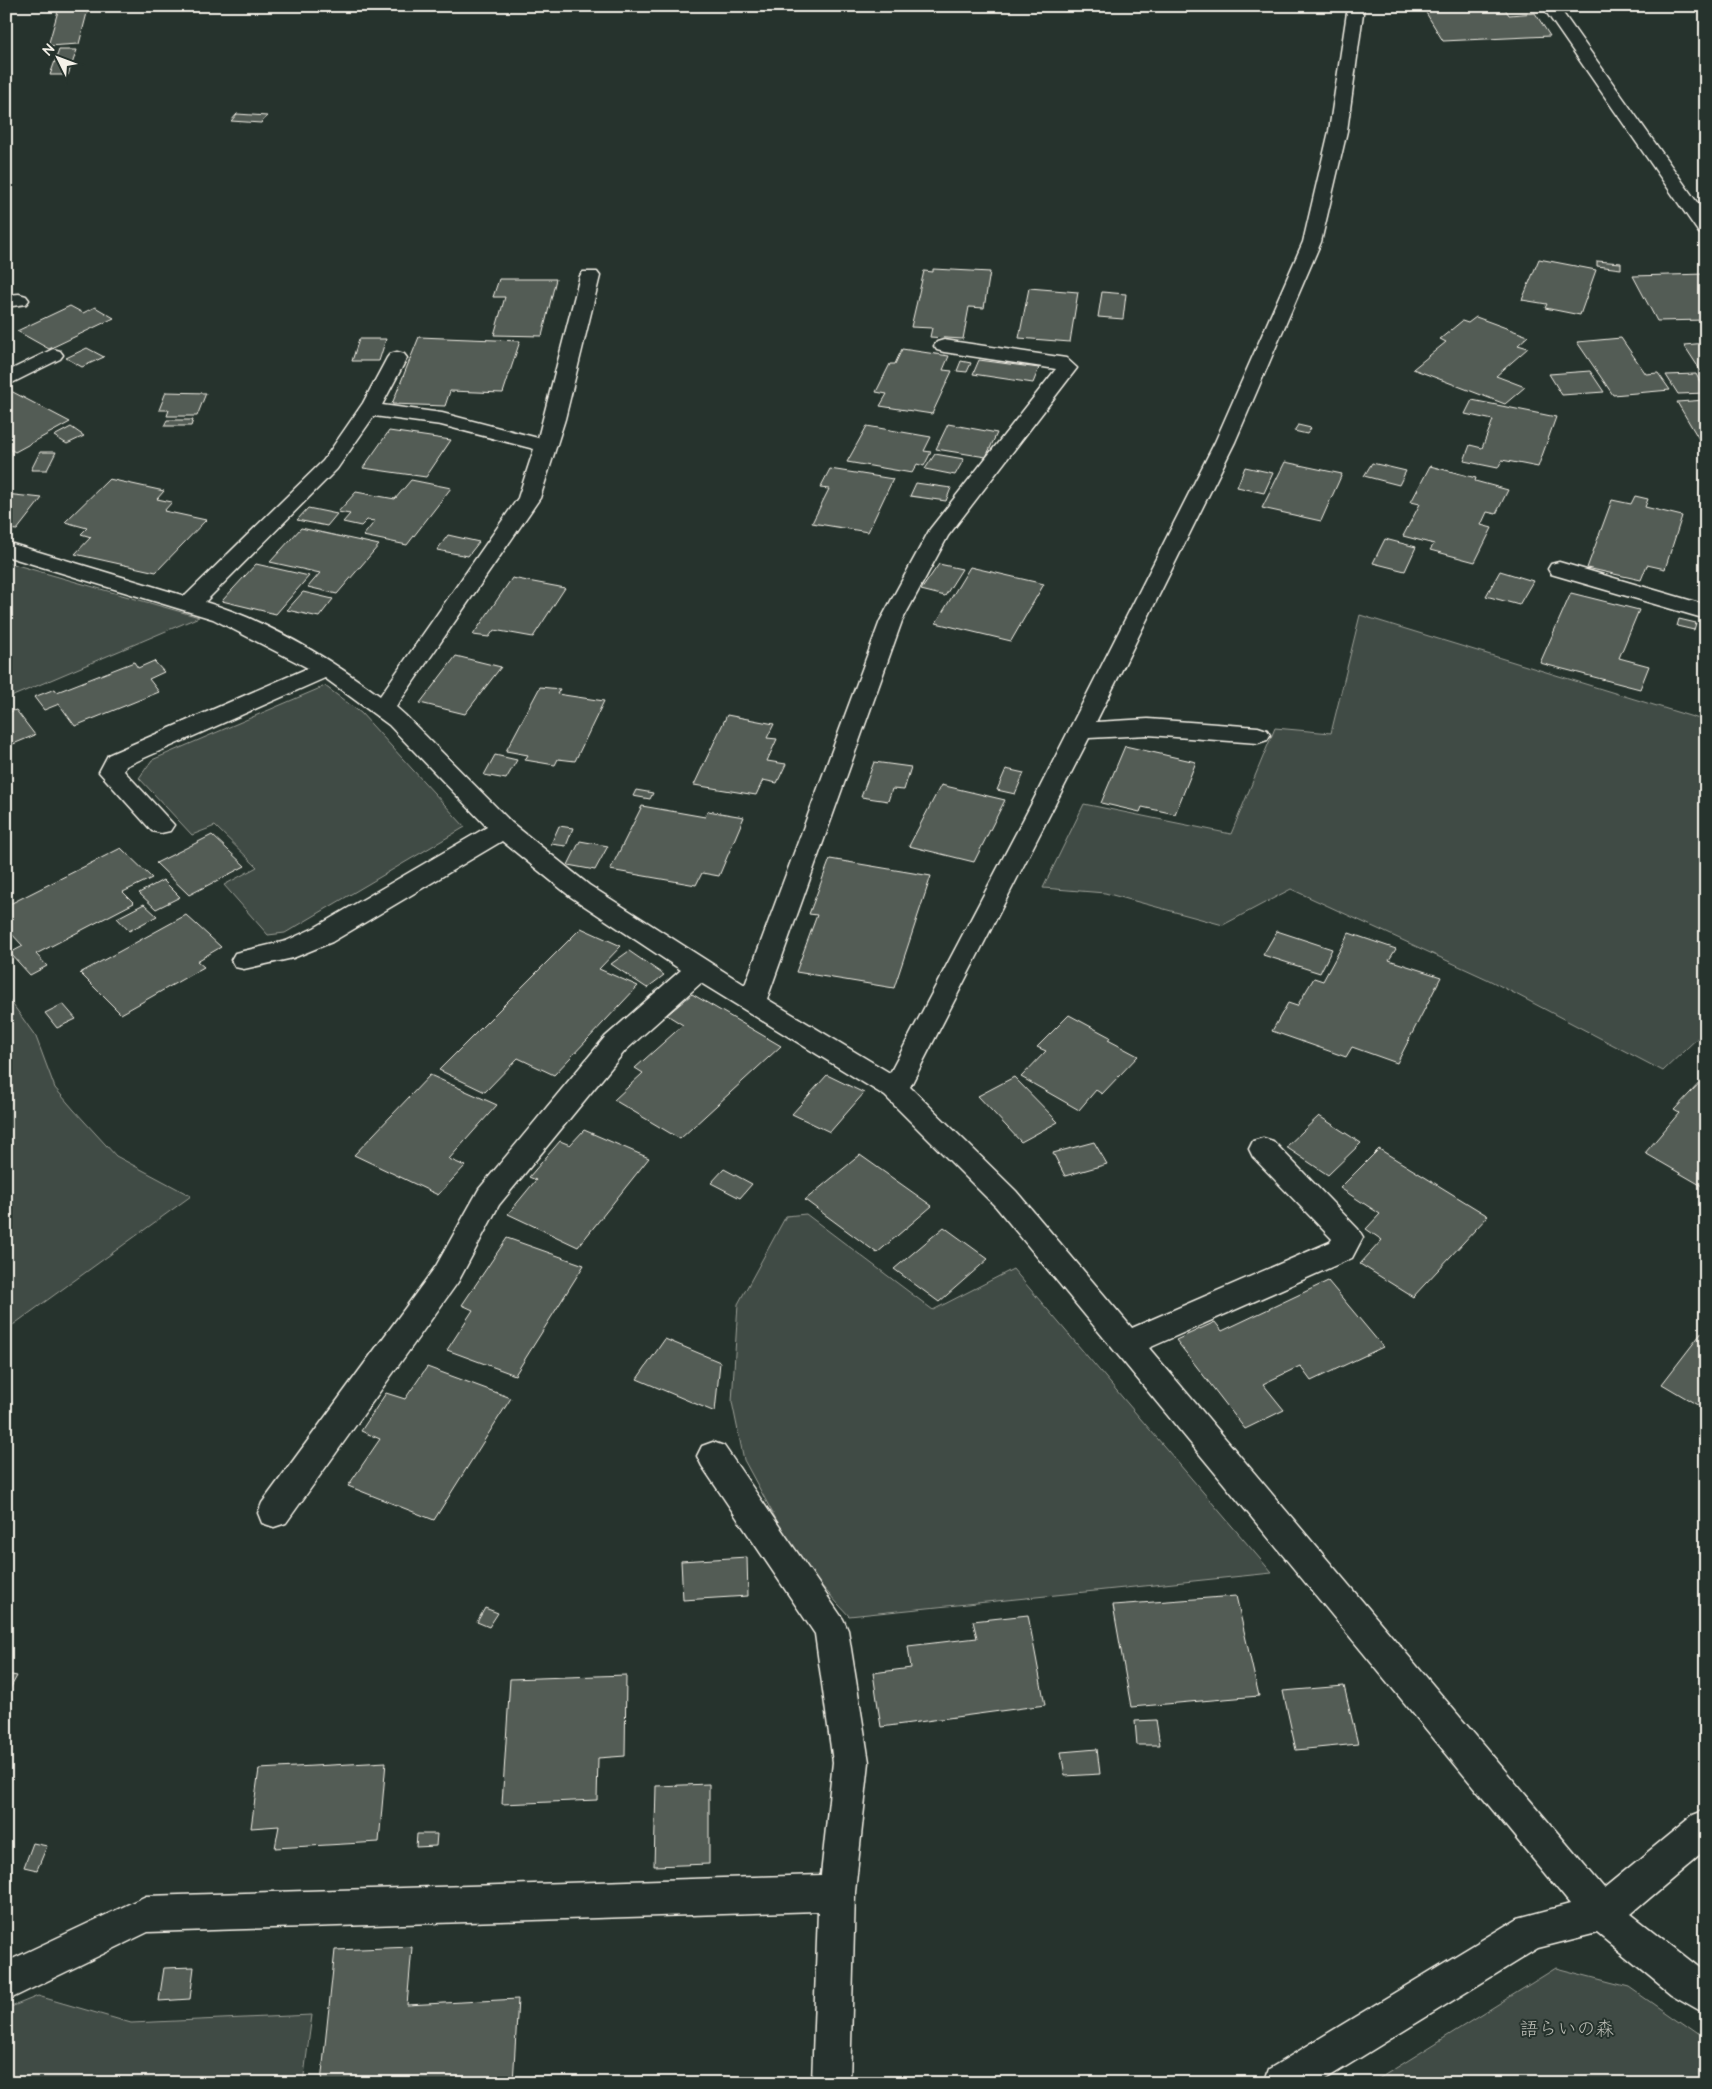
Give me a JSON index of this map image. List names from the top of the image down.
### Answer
{
  "parks": ["語らいの森"],
  "north": "top left"
}
